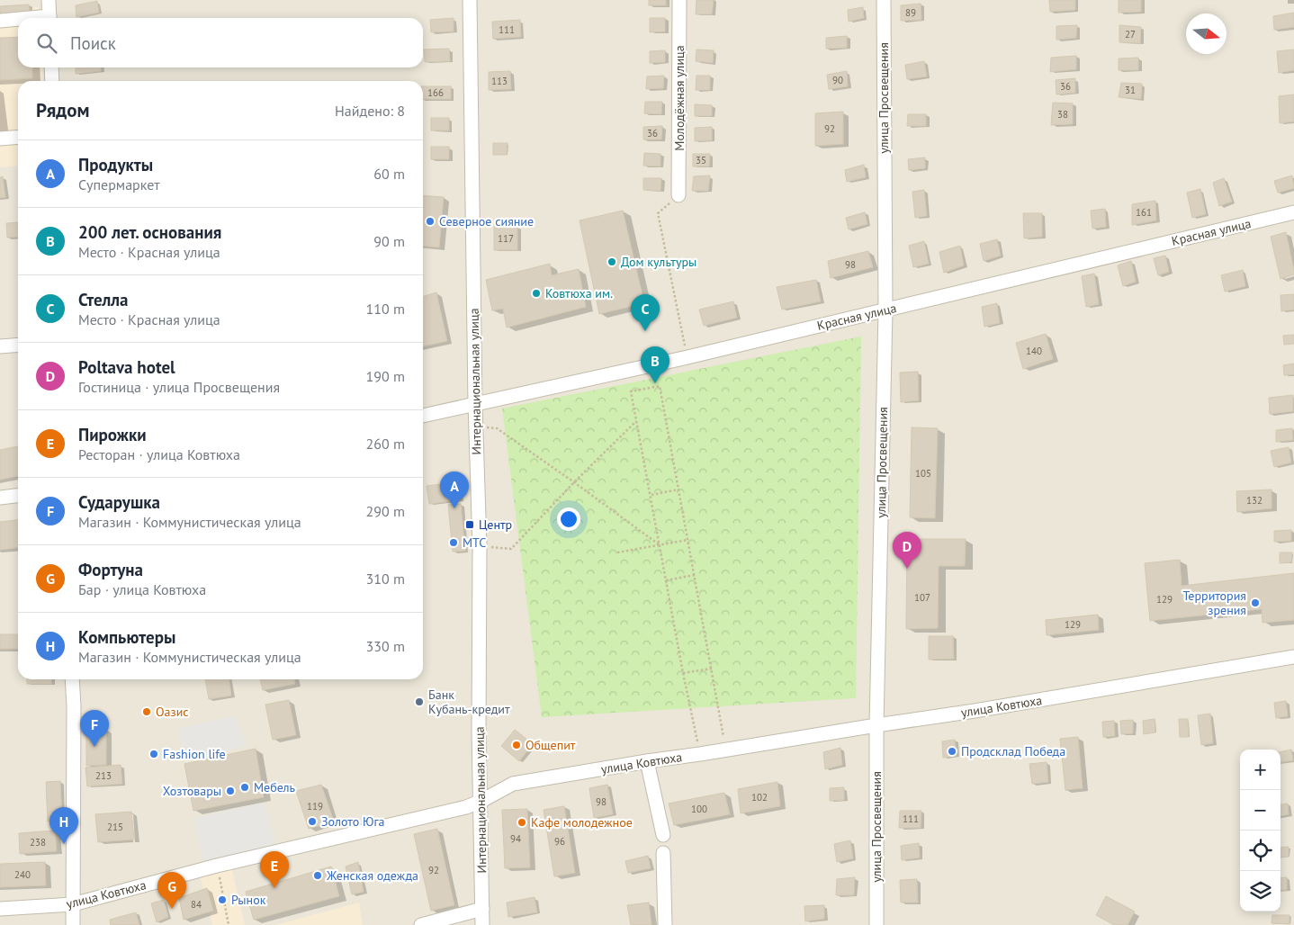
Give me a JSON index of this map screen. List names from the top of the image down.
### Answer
{
  "streets": {
    "street": [
      "Молодёжная улица",
      "улица Просвещения",
      "Красная улица",
      "Интернациональная улица",
      "улица Ковтюха"
    ]
  },
  "crossings": [
    ["улица Просвещения", "Красная улица"],
    ["улица Просвещения", "улица Ковтюха"],
    ["Красная улица", "Интернациональная улица"],
    ["Интернациональная улица", "улица Ковтюха"]
  ],
  "places": {
    "other": [
      "Северное сияние",
      "Дом культуры",
      "Ковтюха им.",
      "МТС",
      "Территория зрения",
      "Банк Кубань-кредит",
      "Оазис",
      "Общепит",
      "Продсклад Победа",
      "Fashion life",
      "Мебель",
      "Хозтовары",
      "Золото Юга",
      "Кафе молодежное",
      "Женская одежда",
      "Рынок"
    ],
    "transit": ["Центр"]
  },
  "house_numbers": [
    "89",
    "111",
    "27",
    "90",
    "113",
    "36",
    "31",
    "166",
    "38",
    "92",
    "36",
    "35",
    "161",
    "117",
    "98",
    "140",
    "105",
    "132",
    "107",
    "129",
    "129",
    "213",
    "102",
    "98",
    "119",
    "100",
    "111",
    "215",
    "94",
    "96",
    "238",
    "92",
    "240",
    "84"
  ],
  "north": "right",
  "page": {
    "search": "Поиск",
    "heading": ["Рядом", "Найдено: 8"],
    "list": [
      {
        "mark": "A",
        "name": "Продукты",
        "note": "Супермаркет",
        "value": "60 m"
      },
      {
        "mark": "B",
        "name": "200 лет. основания",
        "note": "Место · Красная улица",
        "value": "90 m"
      },
      {
        "mark": "C",
        "name": "Стелла",
        "note": "Место · Красная улица",
        "value": "110 m"
      },
      {
        "mark": "D",
        "name": "Poltava hotel",
        "note": "Гостиница · улица Просвещения",
        "value": "190 m"
      },
      {
        "mark": "E",
        "name": "Пирожки",
        "note": "Ресторан · улица Ковтюха",
        "value": "260 m"
      },
      {
        "mark": "F",
        "name": "Сударушка",
        "note": "Магазин · Коммунистическая улица",
        "value": "290 m"
      },
      {
        "mark": "G",
        "name": "Фортуна",
        "note": "Бар · улица Ковтюха",
        "value": "310 m"
      },
      {
        "mark": "H",
        "name": "Компьютеры",
        "note": "Магазин · Коммунистическая улица",
        "value": "330 m"
      }
    ],
    "pins": [
      "C",
      "B",
      "A",
      "D",
      "F",
      "H",
      "E",
      "G"
    ],
    "map_buttons": ["+", "−"]
  }
}
